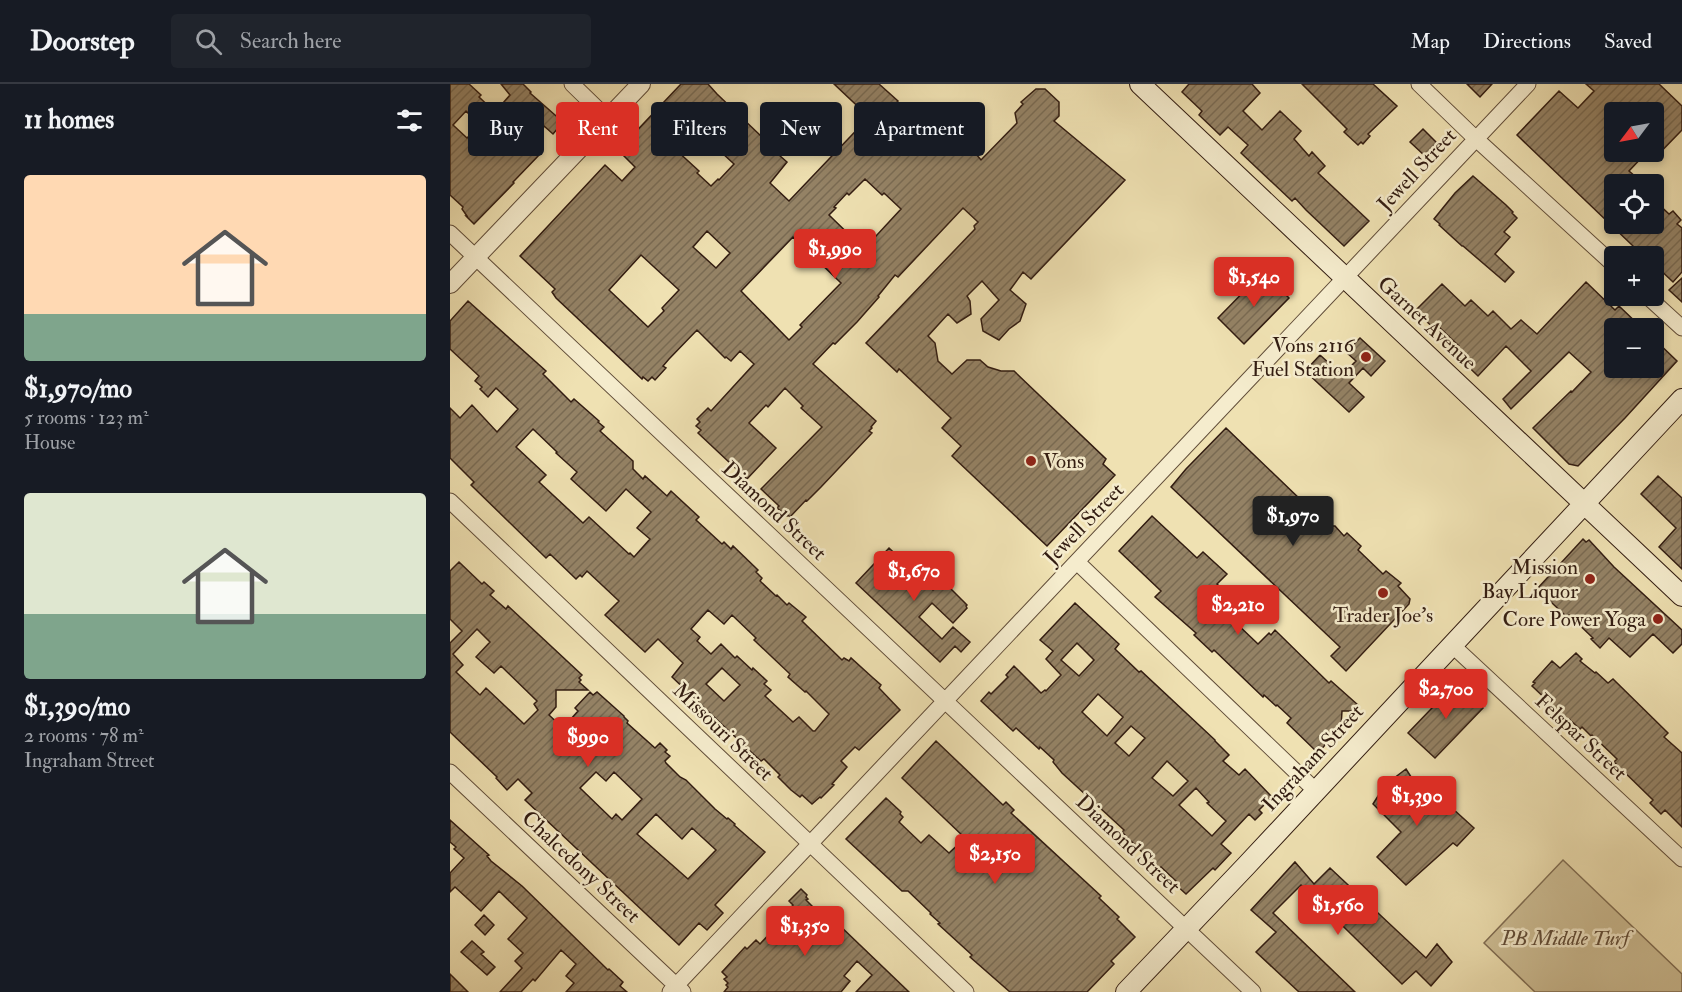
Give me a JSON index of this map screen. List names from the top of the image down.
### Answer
{
  "streets": {
    "main road": ["Garnet Avenue", "Ingraham Street"],
    "street": [
      "Jewell Street",
      "Diamond Street",
      "Missouri Street",
      "Felspar Street",
      "Chalcedony Street"
    ]
  },
  "crossings": [
    ["Jewell Street", "Garnet Avenue"],
    ["Jewell Street", "Diamond Street"],
    ["Jewell Street", "Missouri Street"],
    ["Jewell Street", "Chalcedony Street"],
    ["Garnet Avenue", "Ingraham Street"],
    ["Diamond Street", "Ingraham Street"],
    ["Felspar Street", "Ingraham Street"]
  ],
  "parks": ["PB Middle Turf"],
  "places": [
    "Vons 2116 Fuel Station",
    "Vons",
    "Mission Bay Liquor",
    "Trader Joe's",
    "Core Power Yoga"
  ],
  "north": "bottom left",
  "page": {
    "header": "Doorstep",
    "search": "Search here",
    "nav": ["Map", "Directions", "Saved"],
    "heading": "11 homes",
    "map_buttons": ["+", "−"],
    "chip": [
      "Buy",
      "Rent",
      "Filters",
      "New",
      "Apartment"
    ],
    "list": [
      {
        "name": "$1,970/mo",
        "note": "5 rooms · 123 m² · House"
      },
      {
        "name": "$1,390/mo",
        "note": "2 rooms · 78 m² · Ingraham Street"
      }
    ],
    "price": [
      "$1,990",
      "$1,540",
      "$1,970",
      "$1,670",
      "$2,210",
      "$2,700",
      "$990",
      "$1,390",
      "$2,150",
      "$1,560",
      "$1,350"
    ]
  }
}
